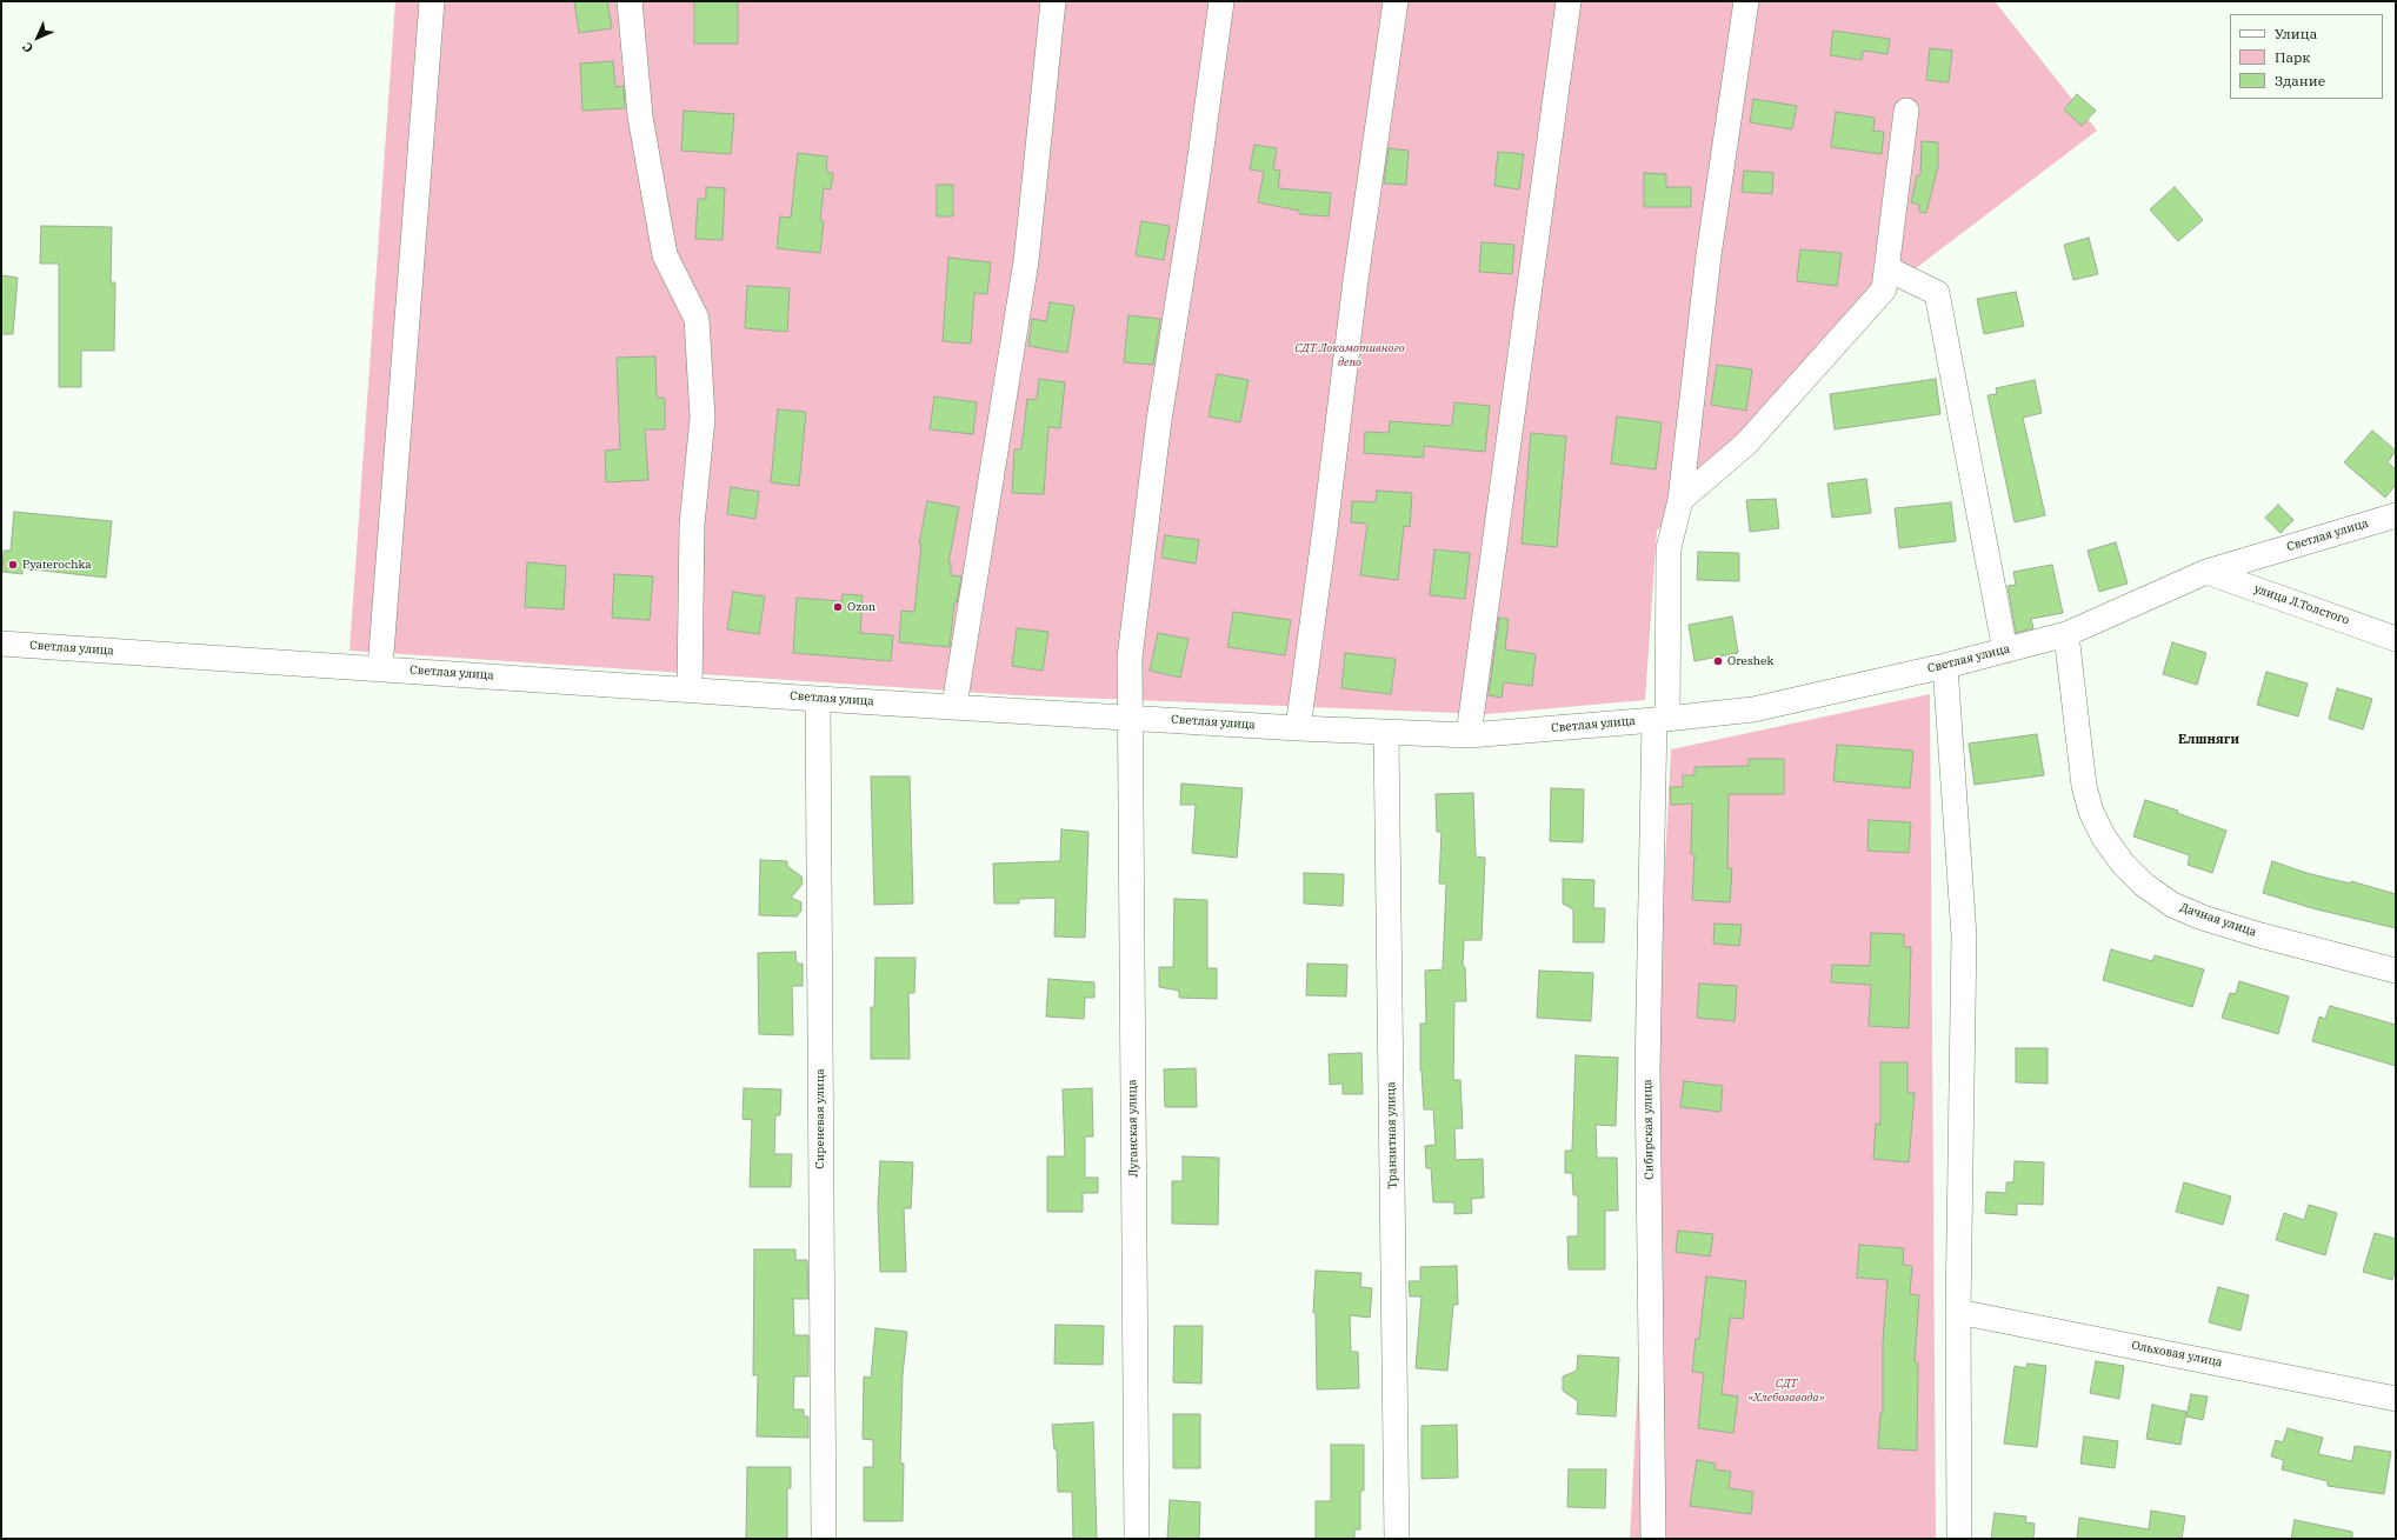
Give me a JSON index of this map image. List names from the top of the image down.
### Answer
{
  "streets": {
    "street": [
      "Светлая улица",
      "улица Л.Толстого",
      "Дачная улица",
      "Сиреневая улица",
      "Луганская улица",
      "Сибирская улица",
      "Транзитная улица",
      "Ольховая улица"
    ]
  },
  "crossings": [
    ["Светлая улица", "улица Л.Толстого"],
    ["Светлая улица", "Дачная улица"],
    ["Светлая улица", "Сиреневая улица"],
    ["Светлая улица", "Луганская улица"],
    ["Светлая улица", "Сибирская улица"],
    ["Светлая улица", "Транзитная улица"]
  ],
  "districts": ["Елшняги"],
  "parks": ["СДТ Локомотивного депо", "СДТ «Хлебозавода»"],
  "places": ["Pyaterochka", "Ozon", "Oreshek"],
  "legend": ["Улица", "Парк", "Здание"],
  "north": "bottom left"
}
